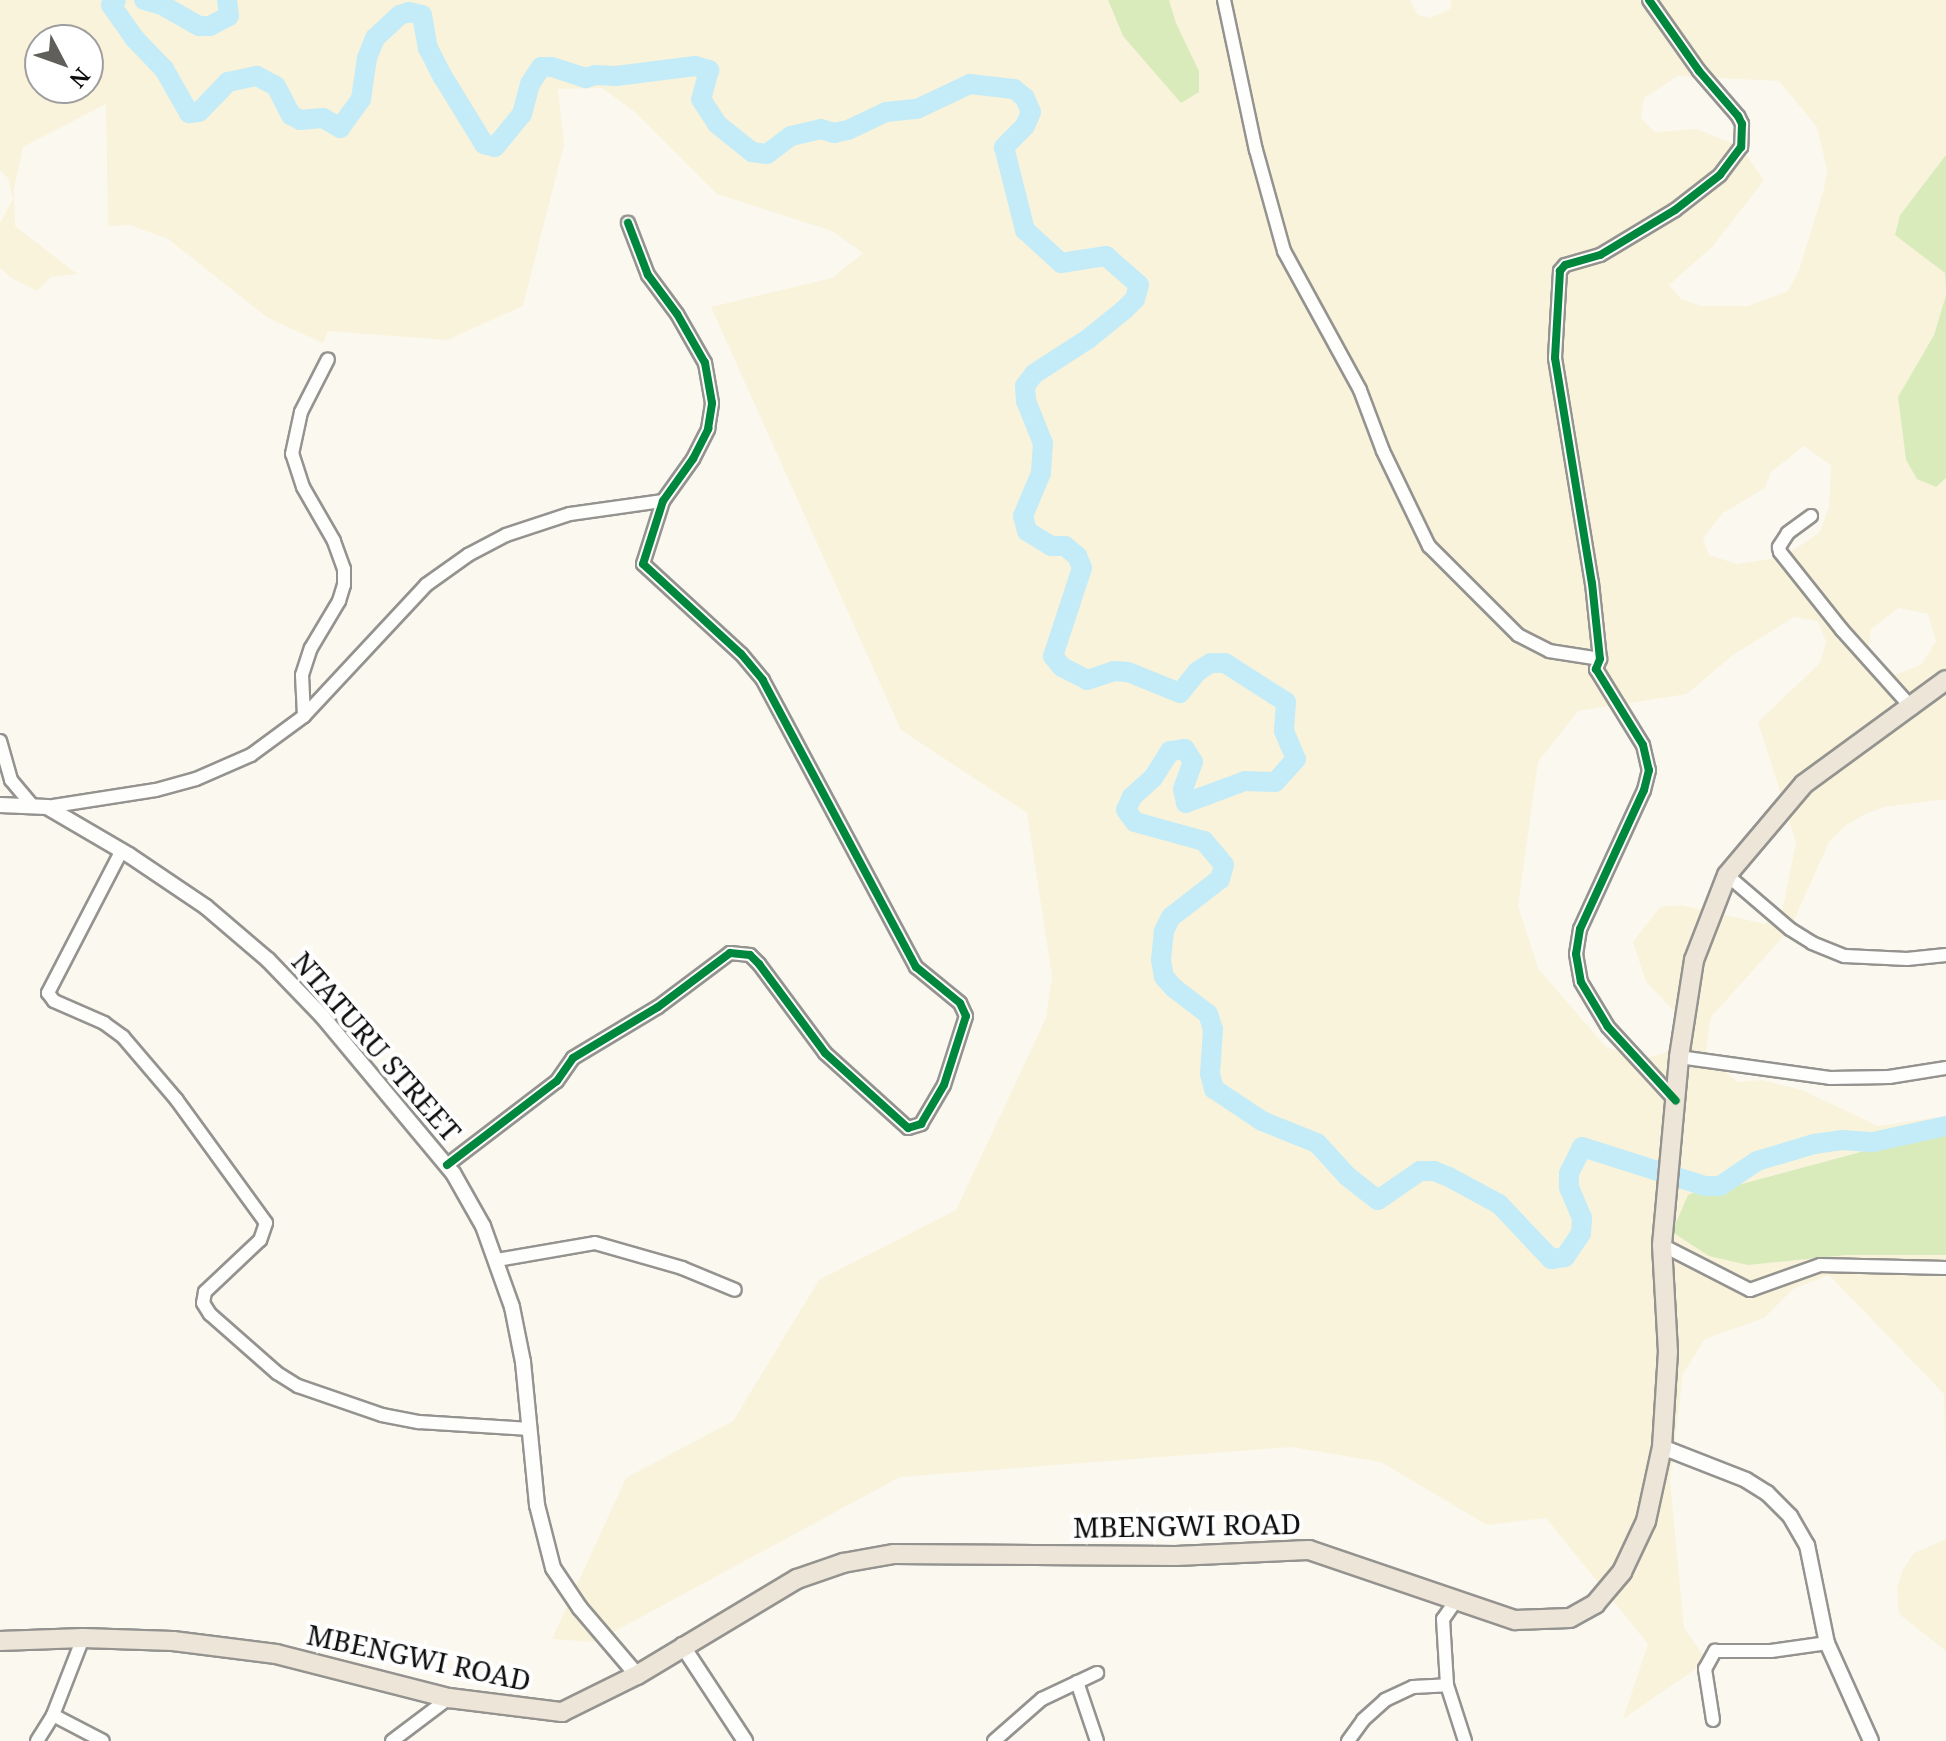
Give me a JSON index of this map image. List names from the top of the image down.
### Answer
{
  "streets": {
    "main road": ["MBENGWI ROAD"],
    "street": ["NTATURU STREET"]
  },
  "crossings": [
    ["NTATURU STREET", "MBENGWI ROAD"]
  ],
  "north": "bottom right"
}
